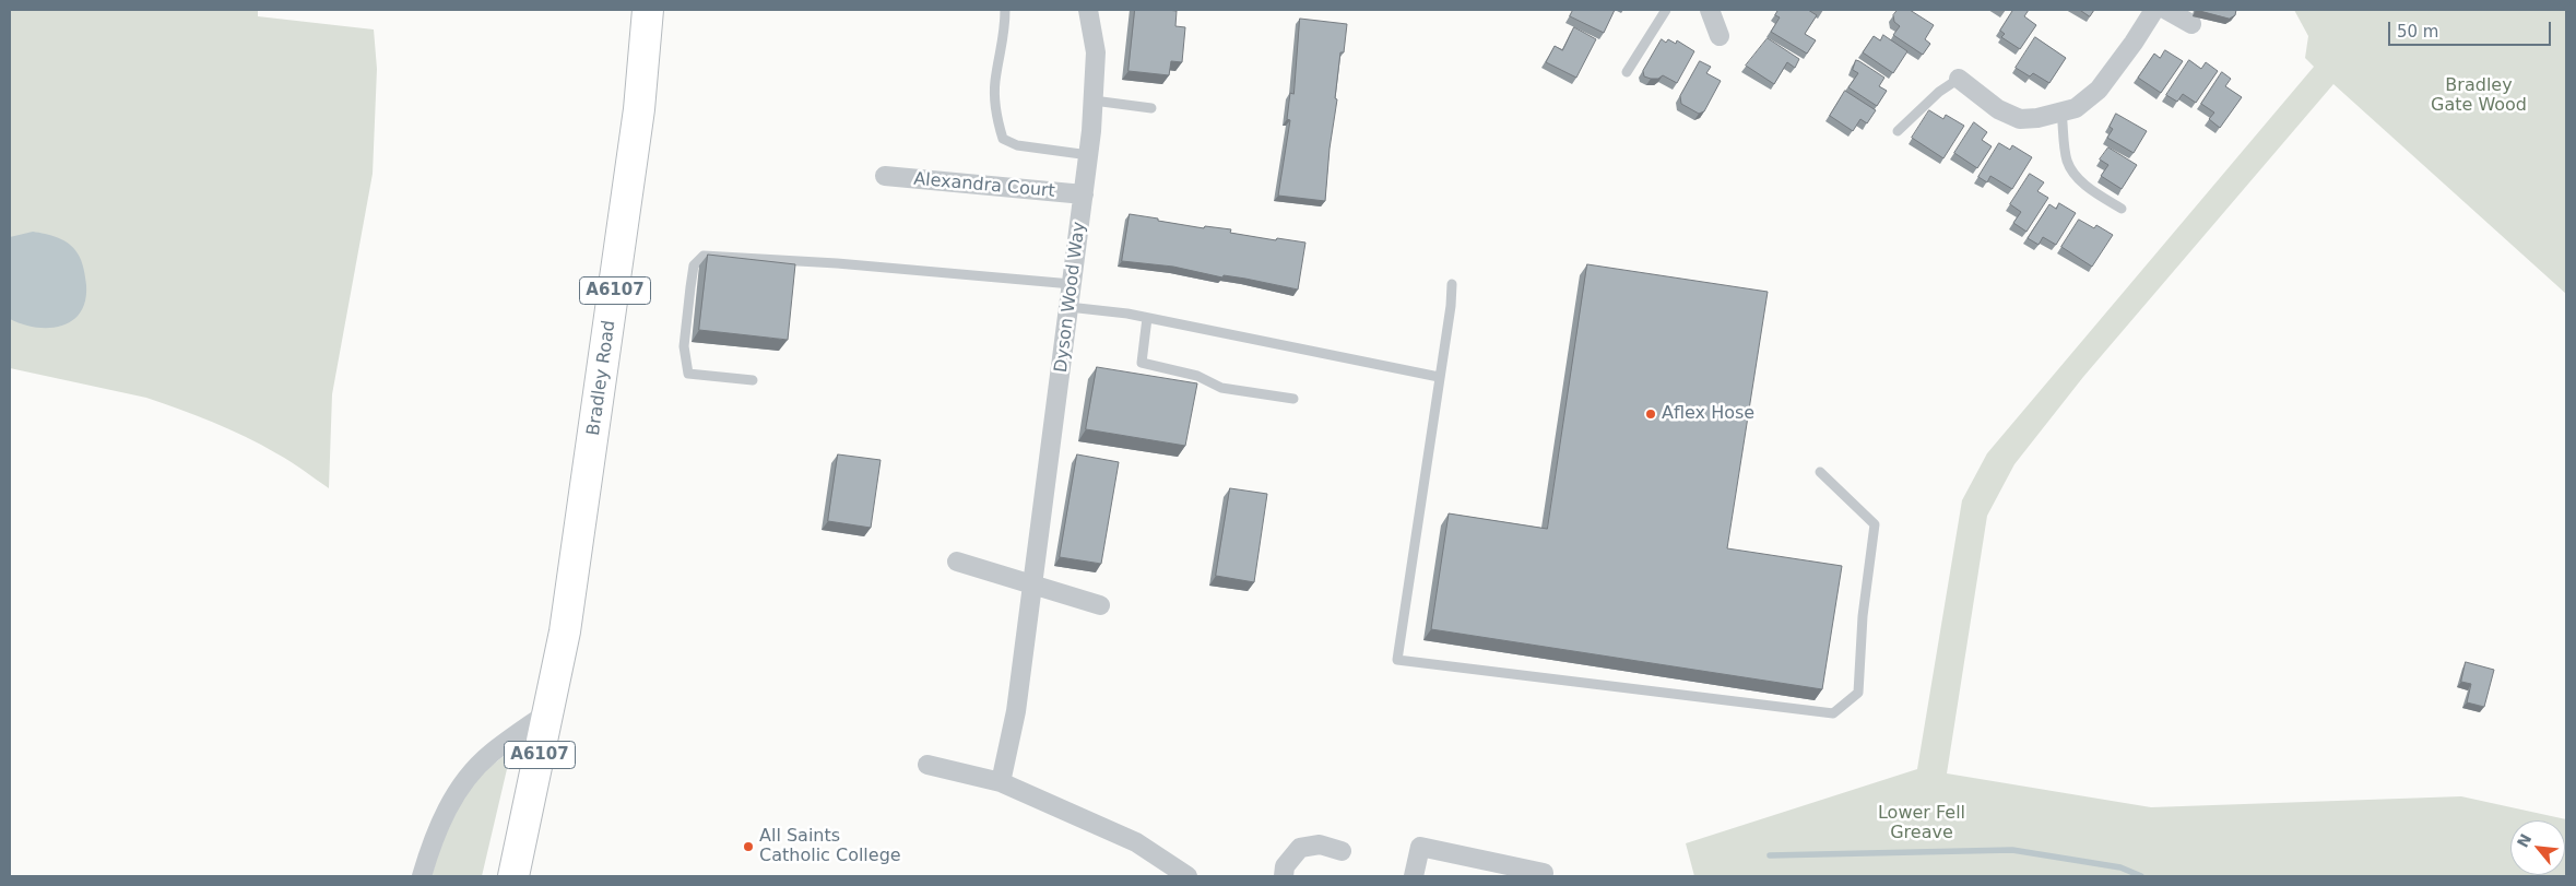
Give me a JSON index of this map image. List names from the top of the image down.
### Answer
{
  "streets": {
    "main road": ["A6107", "Bradley Road"],
    "street": ["Alexandra Court", "Dyson Wood Way"]
  },
  "crossings": [
    ["Alexandra Court", "Dyson Wood Way"]
  ],
  "parks": ["Bradley Gate Wood", "Lower Fell Greave"],
  "places": ["Aflex Hose", "All Saints Catholic College"],
  "scale_bar": "50 m",
  "north": "top left"
}
